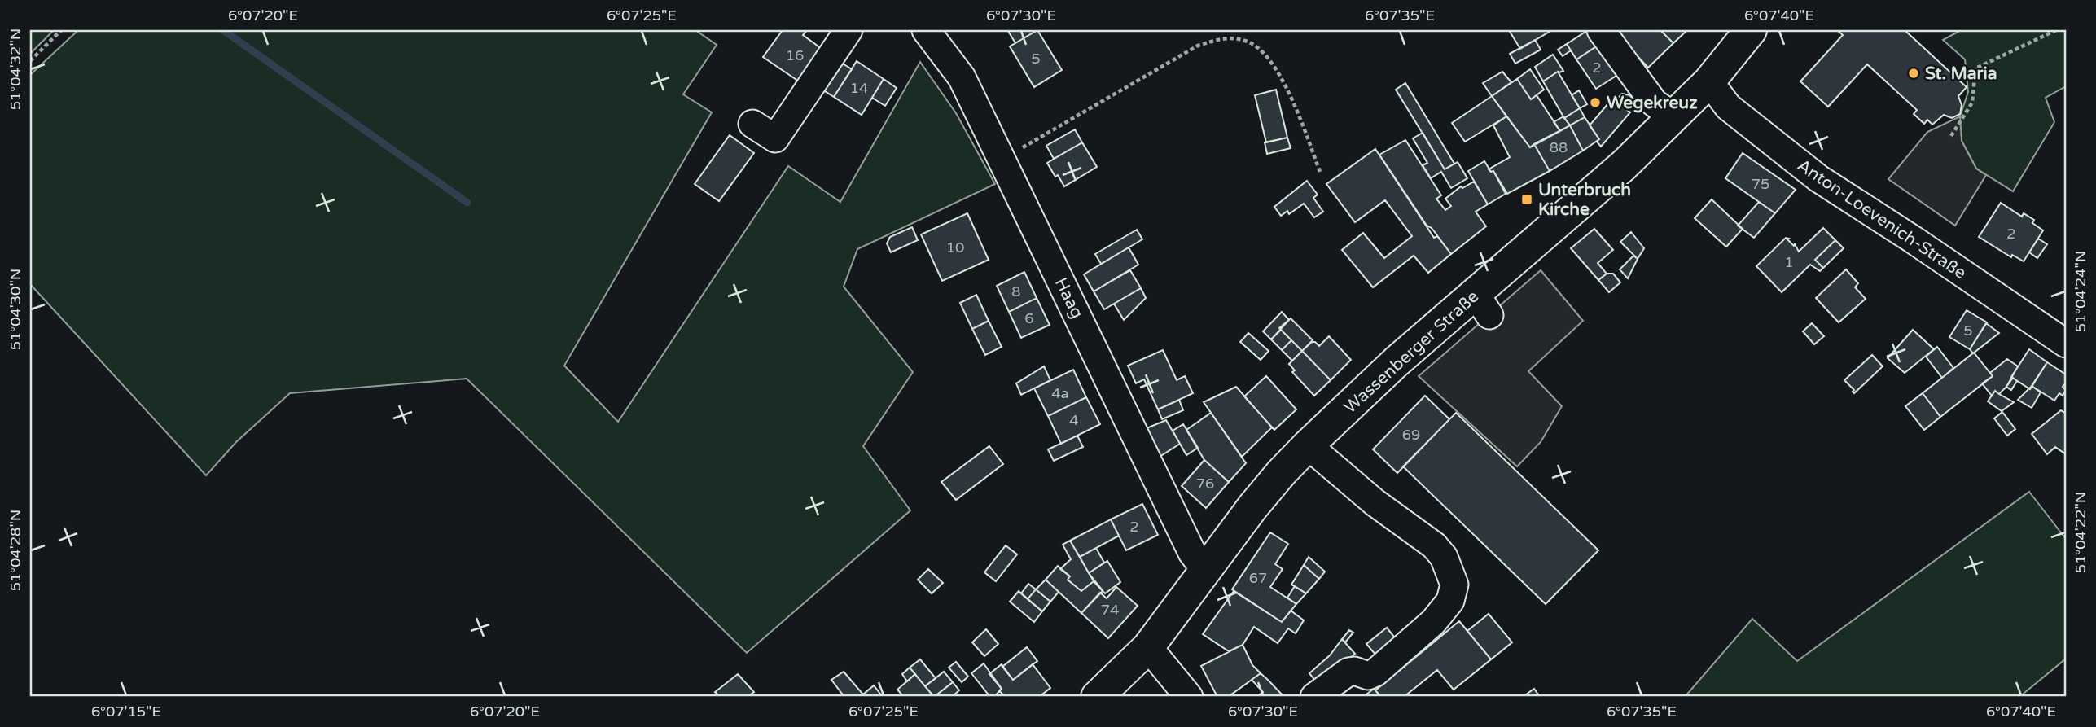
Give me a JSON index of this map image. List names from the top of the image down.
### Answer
{
  "streets": {
    "main road": ["Wassenberger Straße"],
    "street": ["Anton-Loevenich-Straße", "Haag"]
  },
  "crossings": [
    ["Anton-Loevenich-Straße", "Wassenberger Straße"],
    ["Haag", "Wassenberger Straße"]
  ],
  "places": {
    "other": ["St. Maria", "Wegekreuz"],
    "transit": ["Unterbruch Kirche"]
  },
  "house_numbers": [
    "16",
    "5",
    "2",
    "14",
    "88",
    "75",
    "2",
    "10",
    "1",
    "8",
    "6",
    "5",
    "4a",
    "4",
    "69",
    "76",
    "2",
    "67",
    "74"
  ],
  "coordinates": [
    "6°07'20\"E",
    "6°07'25\"E",
    "6°07'30\"E",
    "6°07'35\"E",
    "6°07'40\"E",
    "51°04'32\"N",
    "51°04'24\"N",
    "51°04'30\"N",
    "51°04'22\"N",
    "51°04'28\"N",
    "6°07'15\"E"
  ]
}
